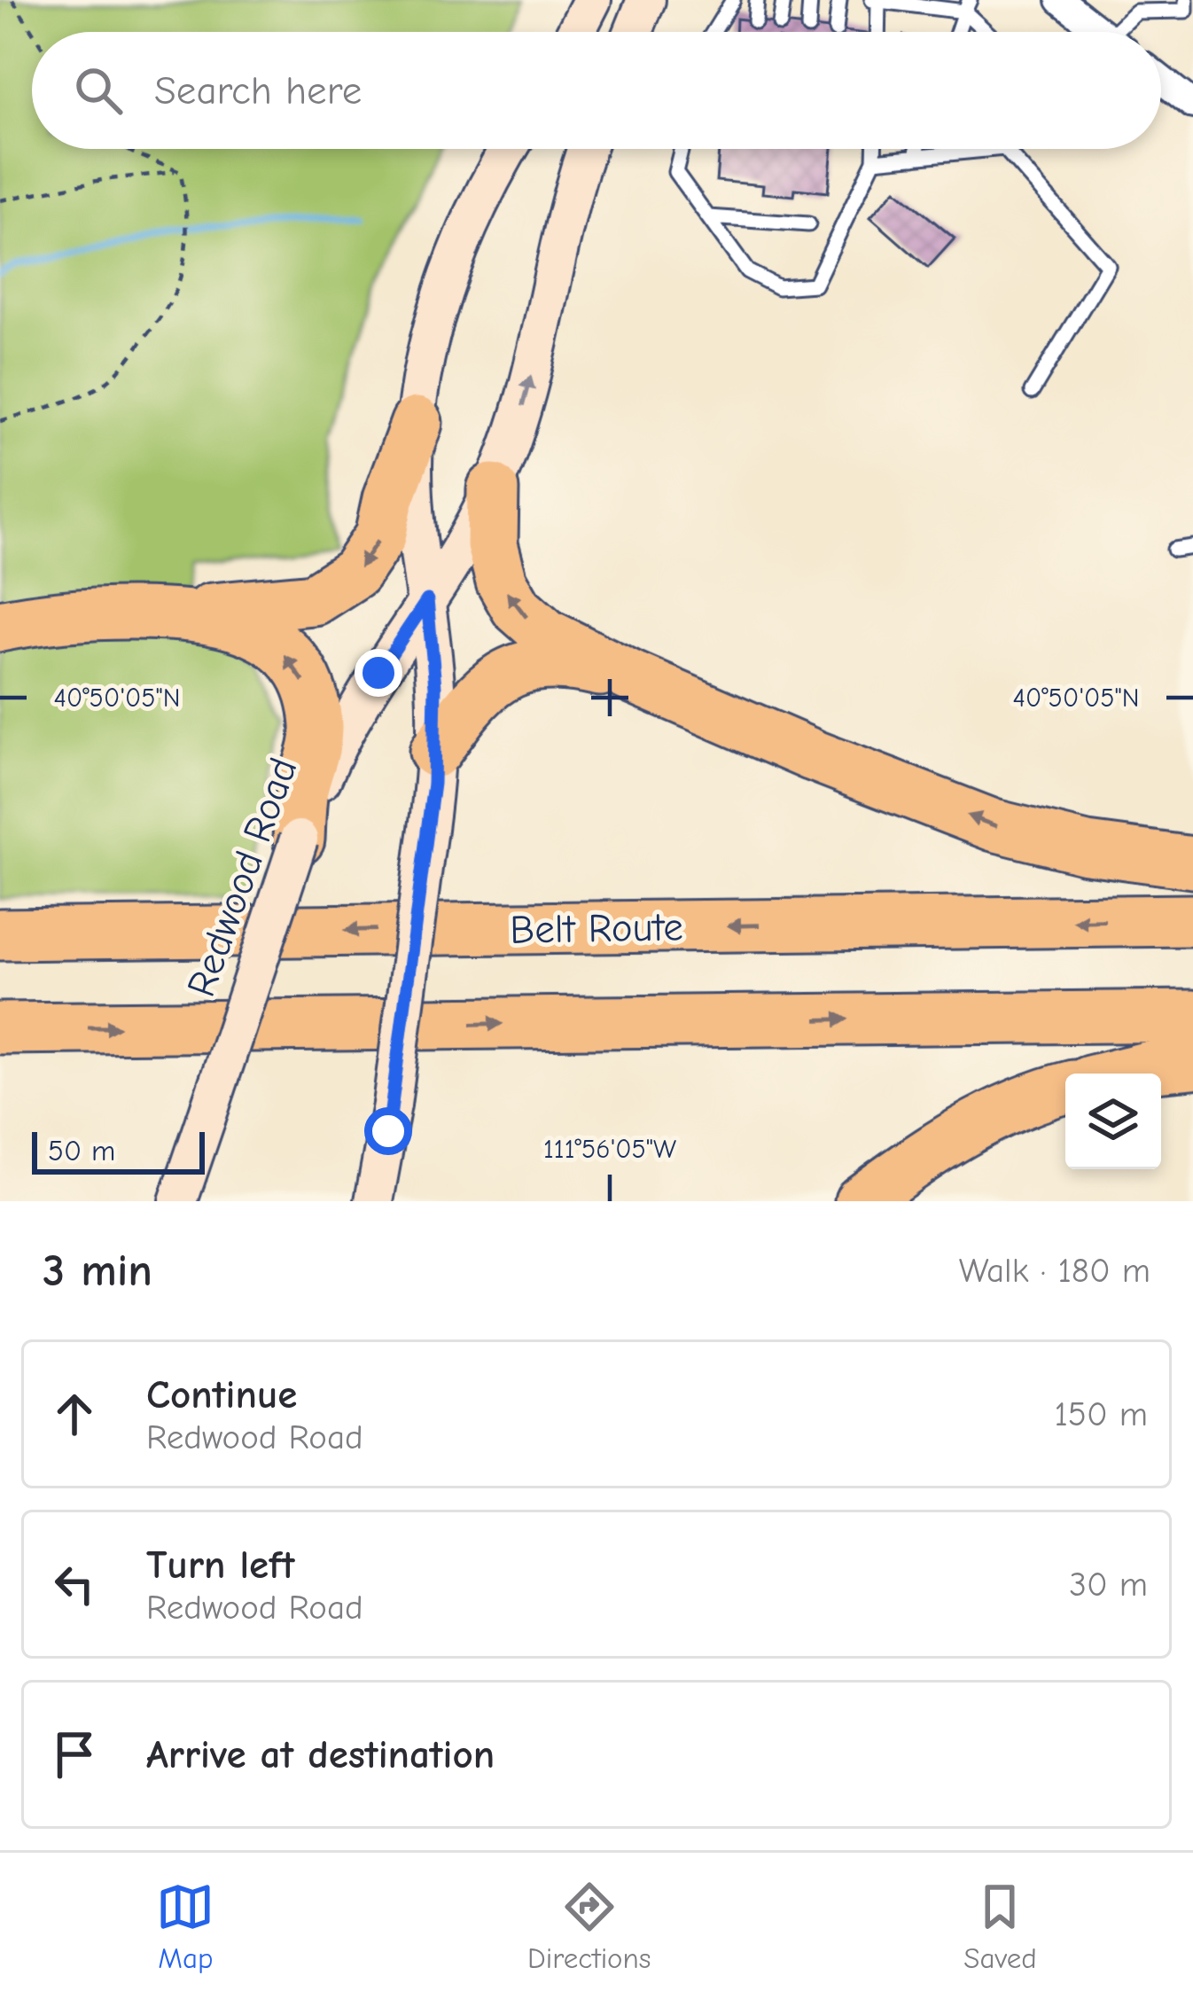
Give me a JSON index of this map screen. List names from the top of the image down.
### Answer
{
  "streets": {
    "highway": ["Belt Route"],
    "main road": ["Redwood Road"]
  },
  "scale_bar": "50 m",
  "page": {
    "search": "Search here",
    "scale": "50 m",
    "heading": ["3 min", "Walk · 180 m"],
    "list": [
      ["Continue", "Redwood Road", "150 m"],
      ["Turn left", "Redwood Road", "30 m"],
      "Arrive at destination"
    ],
    "nav": ["Map", "Directions", "Saved"]
  },
  "coordinates": ["40°50'05\"N", "111°56'05\"W"]
}
